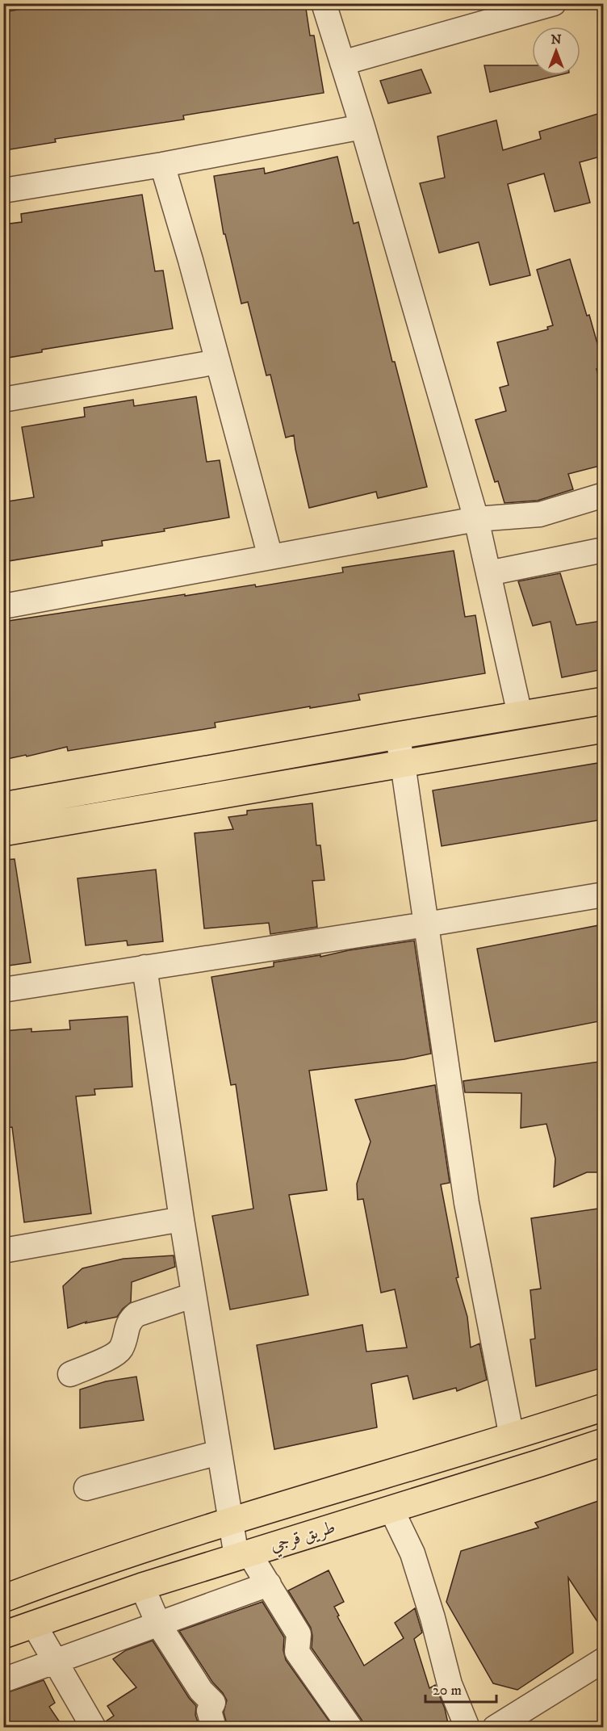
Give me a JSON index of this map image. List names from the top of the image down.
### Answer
{
  "streets": {
    "main road": ["طريق قرجي"]
  },
  "scale_bar": "20 m",
  "north": "top"
}
